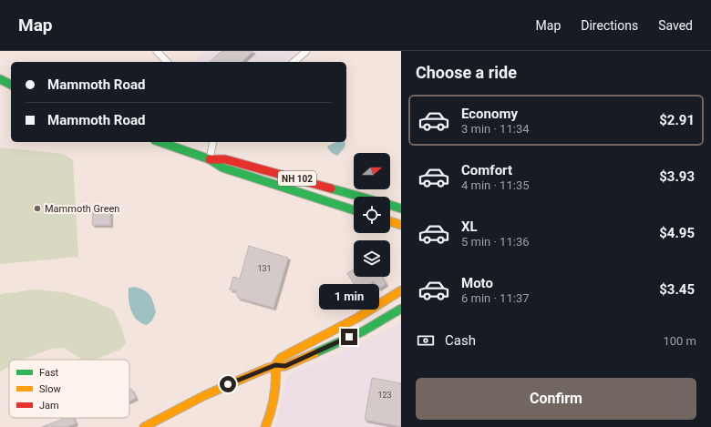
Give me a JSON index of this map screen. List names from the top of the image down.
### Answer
{
  "streets": {
    "main road": ["NH 102"]
  },
  "places": ["Mammoth Green"],
  "house_numbers": ["131", "123"],
  "legend": ["Fast", "Slow", "Jam"],
  "north": "right",
  "page": {
    "header": "Map",
    "nav": ["Map", "Directions", "Saved"],
    "heading": "Choose a ride",
    "banner": ["Mammoth Road", "Mammoth Road"],
    "list": [
      {
        "name": "Economy",
        "note": "3 min · 11:34",
        "value": "$2.91"
      },
      {
        "name": "Comfort",
        "note": "4 min · 11:35",
        "value": "$3.93"
      },
      {
        "name": "XL",
        "note": "5 min · 11:36",
        "value": "$4.95"
      },
      {
        "name": "Moto",
        "note": "6 min · 11:37",
        "value": "$3.45"
      }
    ],
    "bubble": "1 min",
    "pay": ["Cash", "100 m"],
    "buttons": "Confirm"
  }
}
